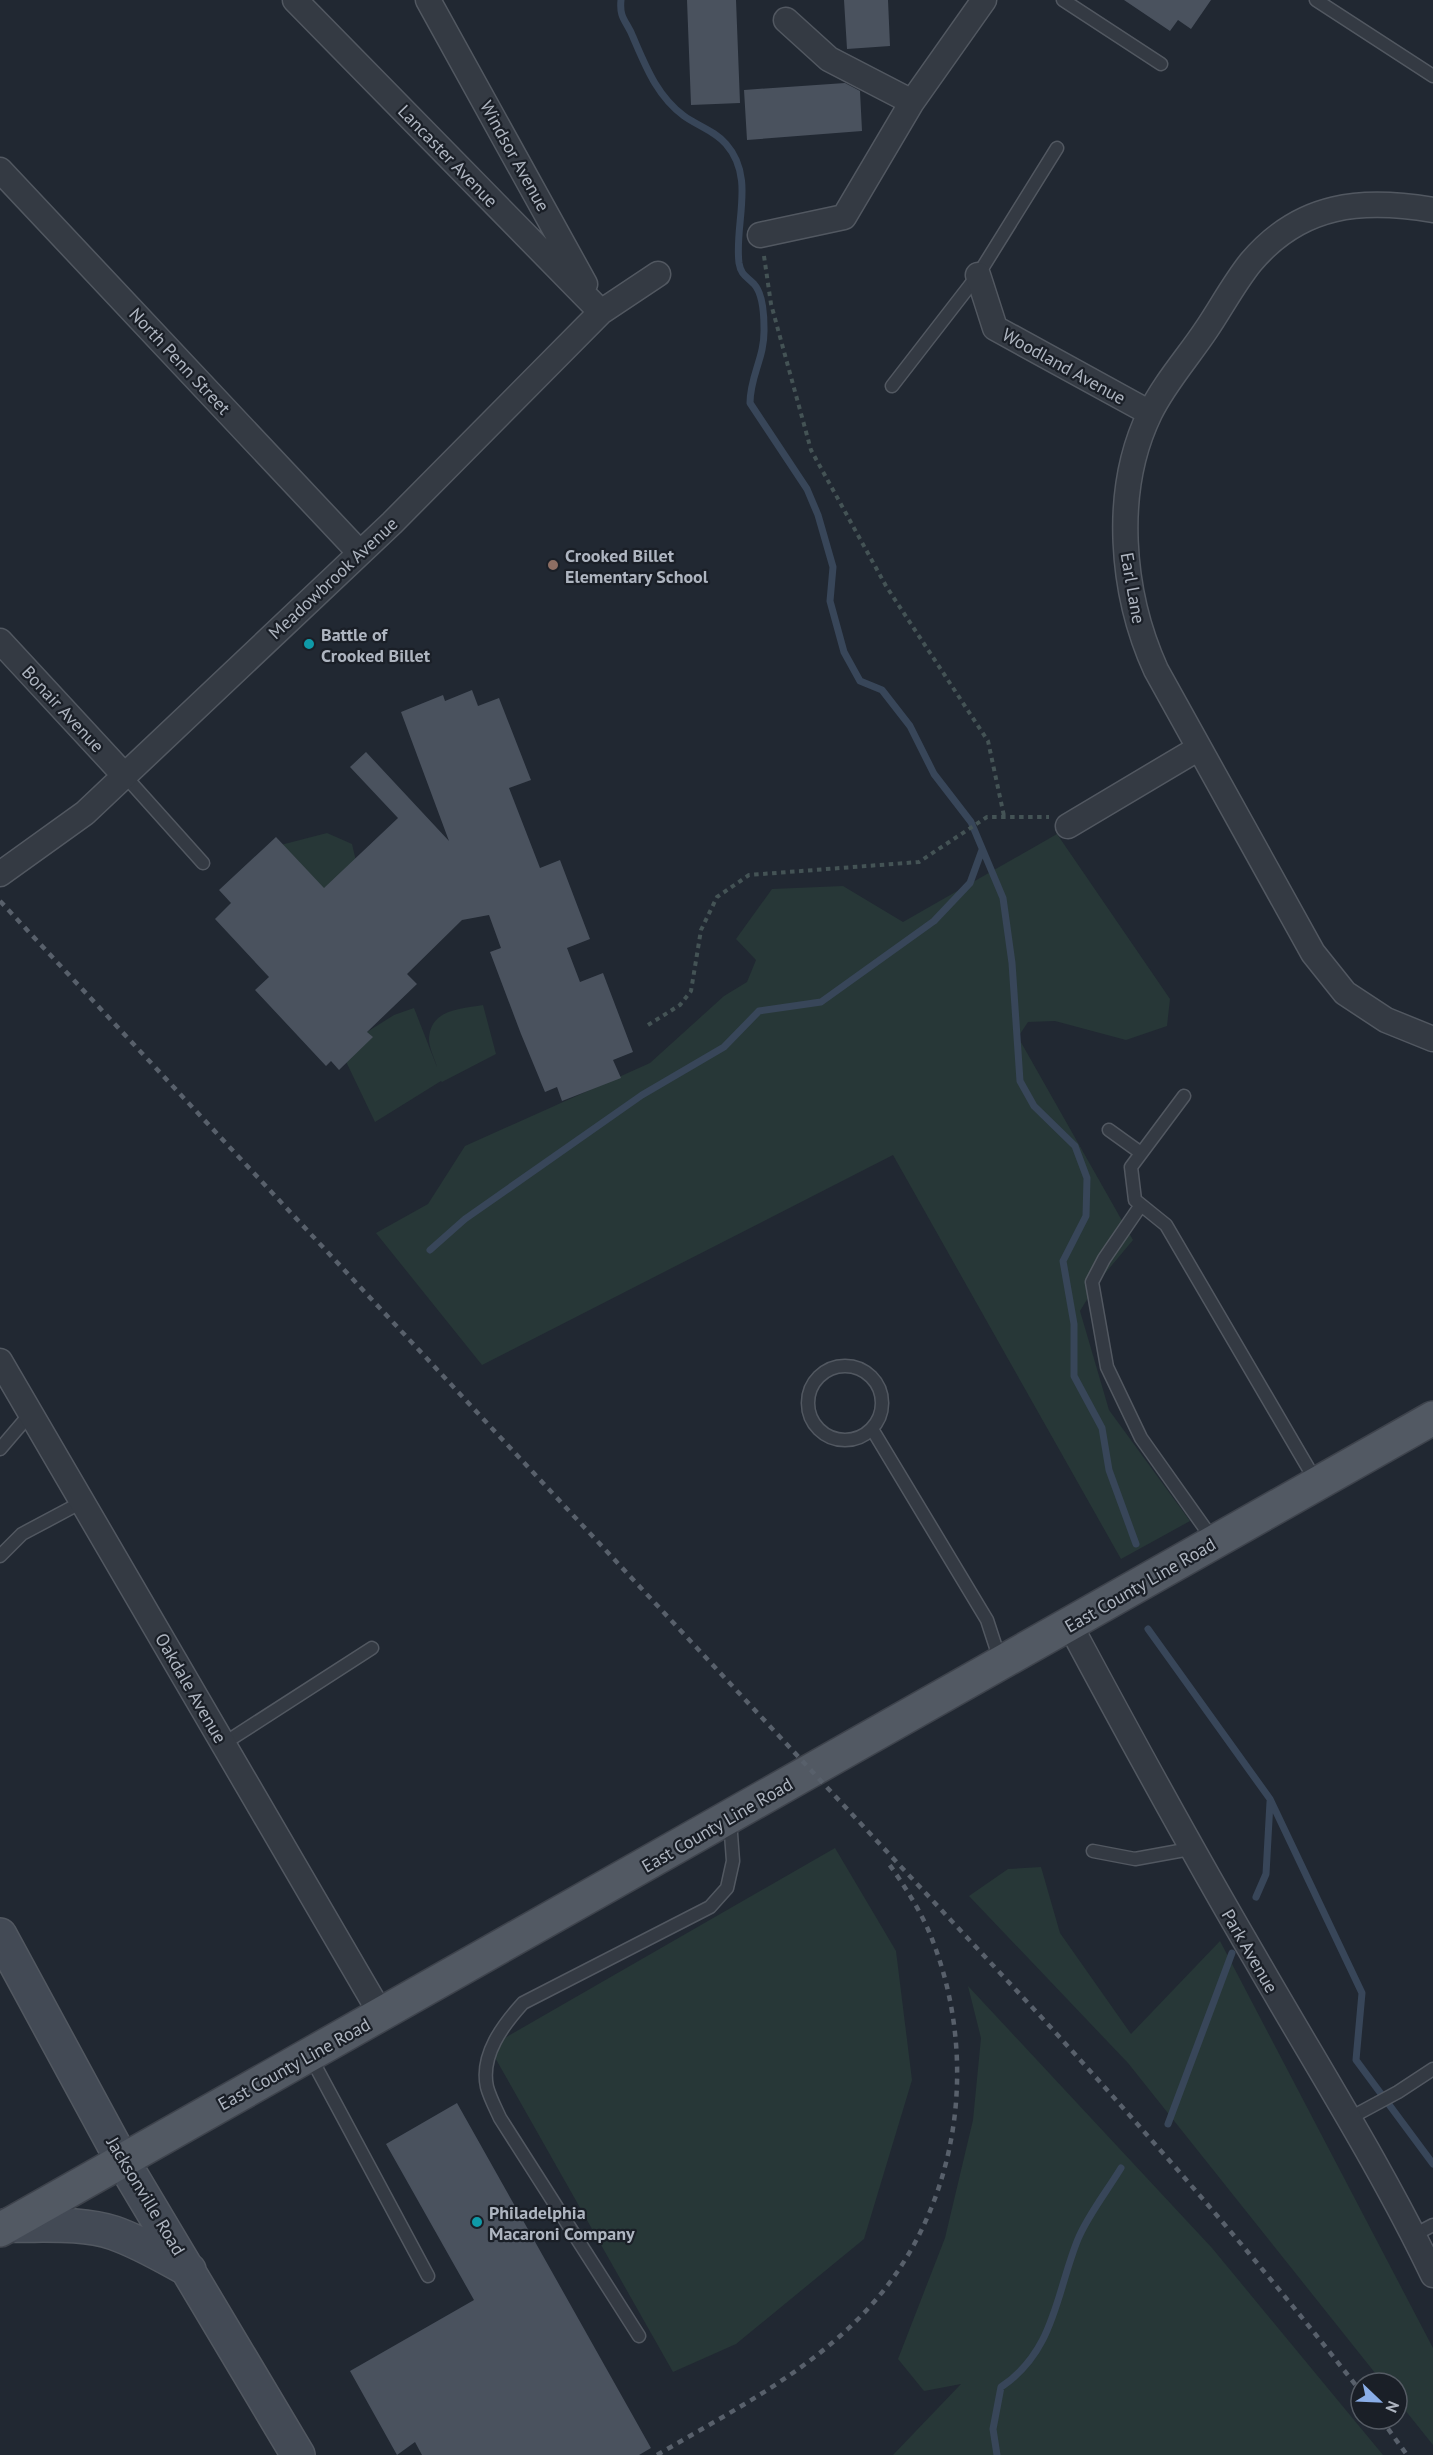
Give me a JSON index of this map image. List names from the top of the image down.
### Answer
{
  "streets": {
    "main road": ["East County Line Road", "Jacksonville Road"],
    "street": [
      "Lancaster Avenue",
      "Windsor Avenue",
      "North Penn Street",
      "Woodland Avenue",
      "Meadowbrook Avenue",
      "Earl Lane",
      "Bonair Avenue",
      "Oakdale Avenue",
      "Park Avenue"
    ]
  },
  "crossings": [
    ["Lancaster Avenue", "Windsor Avenue"],
    ["Lancaster Avenue", "Meadowbrook Avenue"],
    ["Windsor Avenue", "Meadowbrook Avenue"],
    ["North Penn Street", "Meadowbrook Avenue"],
    ["Woodland Avenue", "Earl Lane"],
    ["Meadowbrook Avenue", "Bonair Avenue"],
    ["East County Line Road", "Oakdale Avenue"],
    ["East County Line Road", "Park Avenue"],
    ["East County Line Road", "Jacksonville Road"]
  ],
  "places": ["Crooked Billet Elementary School", "Battle of Crooked Billet", "Philadelphia Macaroni Company"],
  "north": "bottom right"
}
